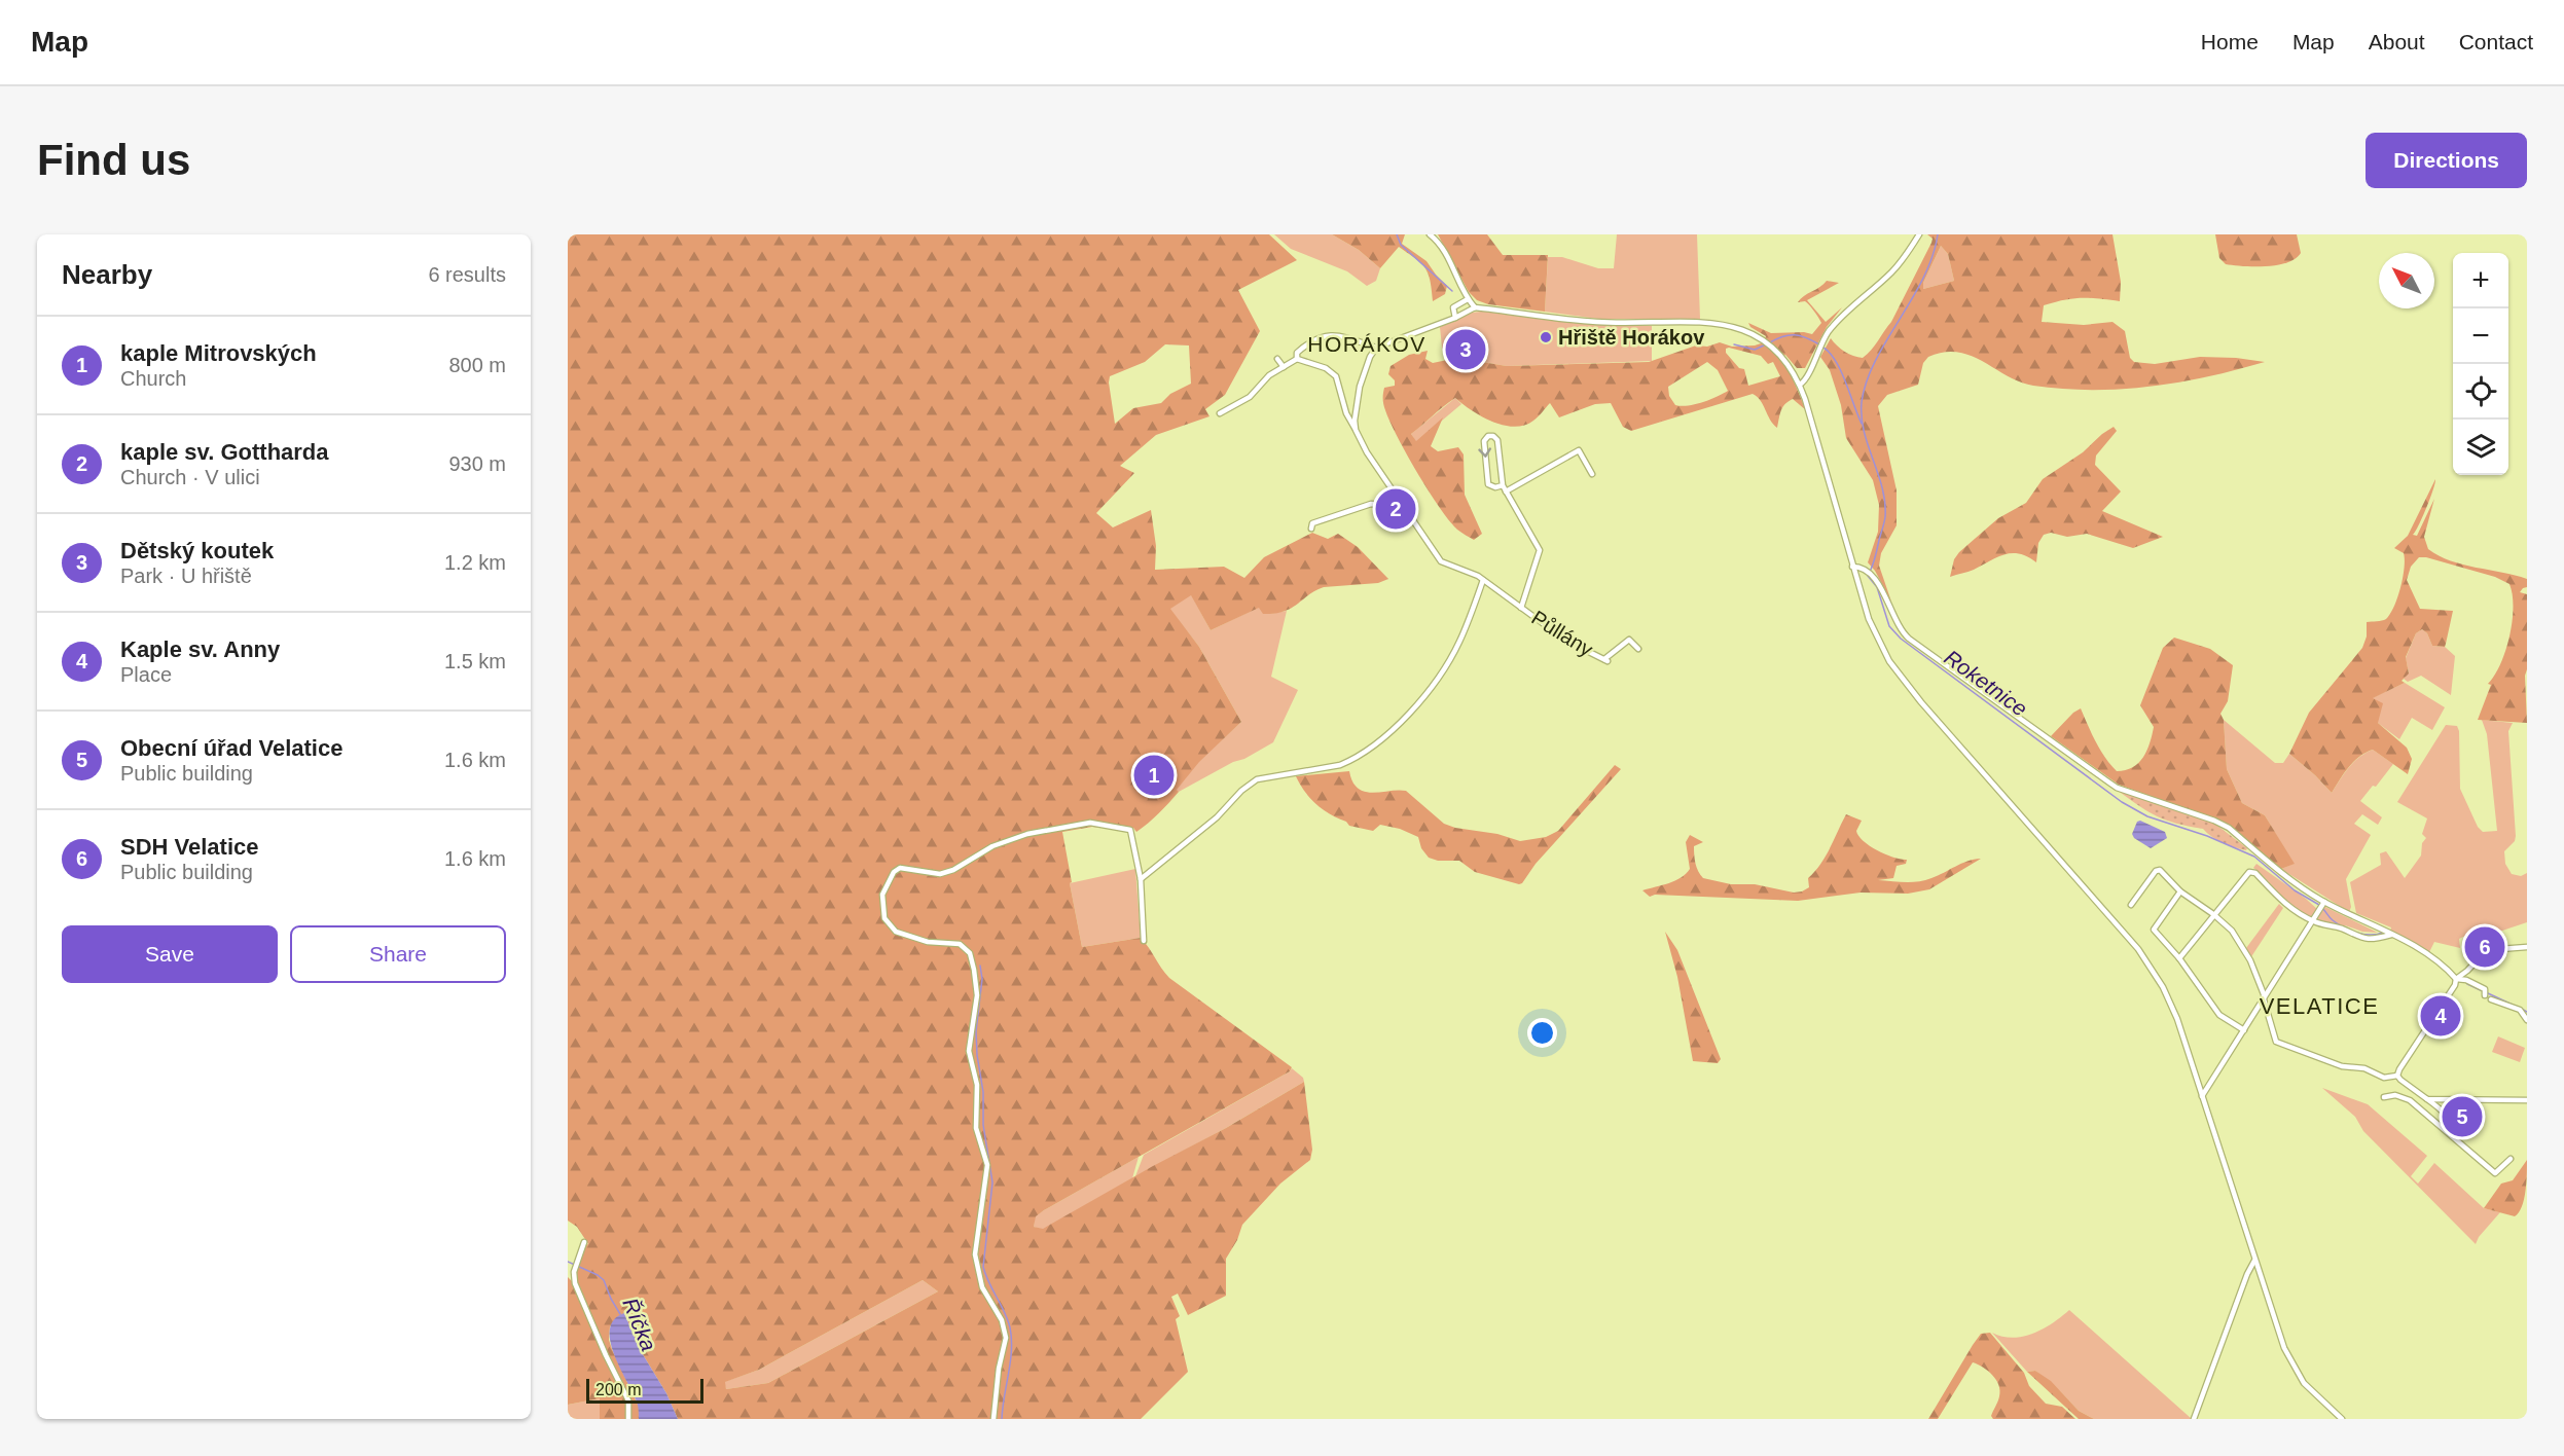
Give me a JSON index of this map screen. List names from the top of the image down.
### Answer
{
  "streets": {
    "street": ["Půllány"]
  },
  "districts": ["HORÁKOV", "VELATICE"],
  "water": ["Roketnice", "Říčka"],
  "places": ["Hřiště Horákov"],
  "scale_bar": "200 m",
  "north": "top left",
  "page": {
    "header": "Map",
    "nav": [
      "Home",
      "Map",
      "About",
      "Contact"
    ],
    "buttons": [
      "Directions",
      ["Save", "Share"]
    ],
    "title": "Find us",
    "heading": ["Nearby", "6 results"],
    "map_buttons": ["+", "−"],
    "list": [
      {
        "mark": "1",
        "name": "kaple Mitrovských",
        "note": "Church",
        "value": "800 m"
      },
      {
        "mark": "2",
        "name": "kaple sv. Gottharda",
        "note": "Church · V ulici",
        "value": "930 m"
      },
      {
        "mark": "3",
        "name": "Dětský koutek",
        "note": "Park · U hřiště",
        "value": "1.2 km"
      },
      {
        "mark": "4",
        "name": "Kaple sv. Anny",
        "note": "Place",
        "value": "1.5 km"
      },
      {
        "mark": "5",
        "name": "Obecní úřad Velatice",
        "note": "Public building",
        "value": "1.6 km"
      },
      {
        "mark": "6",
        "name": "SDH Velatice",
        "note": "Public building",
        "value": "1.6 km"
      }
    ],
    "pins": [
      "3",
      "2",
      "1",
      "6",
      "4",
      "5"
    ],
    "scale": "200 m"
  }
}
